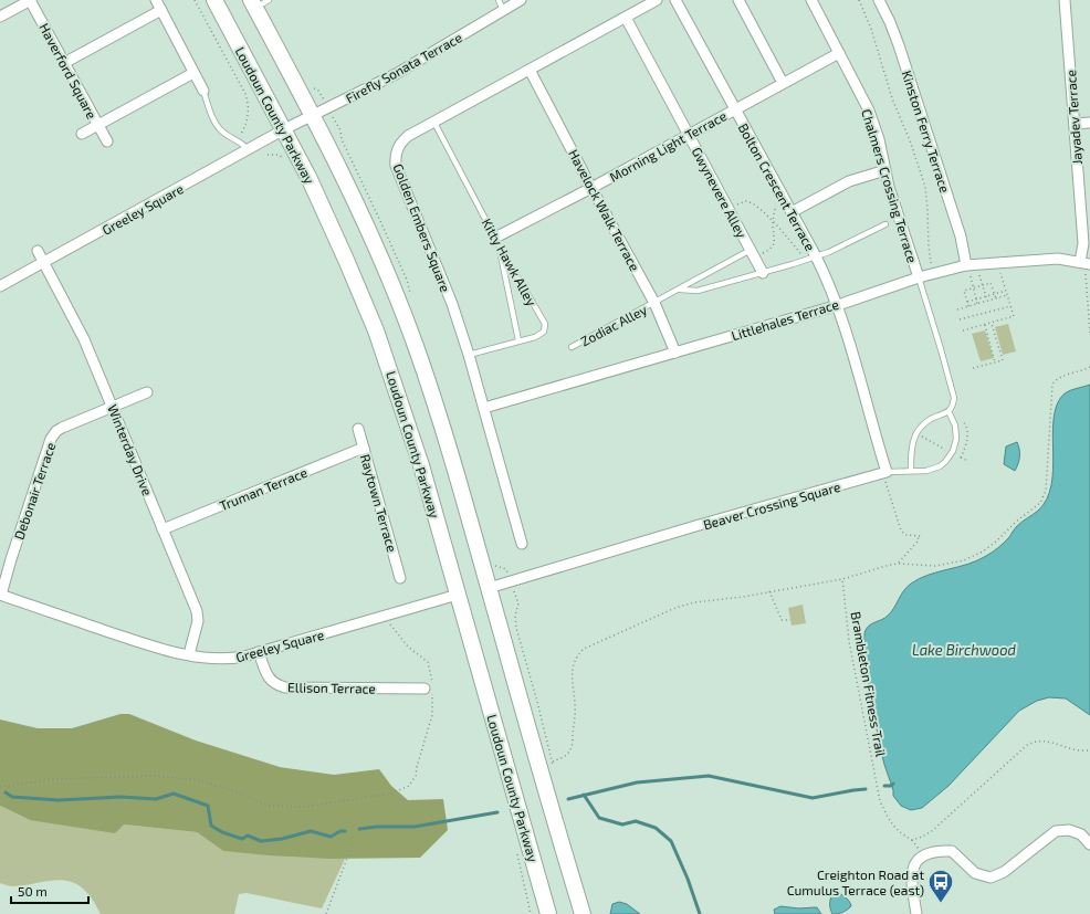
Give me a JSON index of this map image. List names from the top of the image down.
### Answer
{
  "streets": {
    "main road": ["Loudoun County Parkway"],
    "street": [
      "Firefly Sonata Terrace",
      "Haverford Square",
      "Jayadev Terrace",
      "Kinston Ferry Terrace",
      "Morning Light Terrace",
      "Chalmers Crossing Terrace",
      "Bolton Crescent Terrace",
      "Gwynevere Alley",
      "Greeley Square",
      "Havelock Walk Terrace",
      "Golden Embers Square",
      "Littlehales Terrace",
      "Winterday Drive",
      "Truman Terrace",
      "Debonair Terrace",
      "Raytown Terrace",
      "Beaver Crossing Square",
      "Ellison Terrace"
    ],
    "lane": ["Kitty Hawk Alley", "Zodiac Alley"],
    "path": ["Brambleton Fitness Trail"]
  },
  "crossings": [
    ["Firefly Sonata Terrace", "Loudoun County Parkway"],
    ["Firefly Sonata Terrace", "Greeley Square"],
    ["Loudoun County Parkway", "Greeley Square"],
    ["Jayadev Terrace", "Littlehales Terrace"],
    ["Kinston Ferry Terrace", "Littlehales Terrace"],
    ["Morning Light Terrace", "Chalmers Crossing Terrace"],
    ["Morning Light Terrace", "Bolton Crescent Terrace"],
    ["Morning Light Terrace", "Gwynevere Alley"],
    ["Morning Light Terrace", "Havelock Walk Terrace"],
    ["Morning Light Terrace", "Kitty Hawk Alley"],
    ["Chalmers Crossing Terrace", "Littlehales Terrace"],
    ["Bolton Crescent Terrace", "Littlehales Terrace"],
    ["Gwynevere Alley", "Golden Embers Square"],
    ["Gwynevere Alley", "Zodiac Alley"],
    ["Greeley Square", "Winterday Drive"],
    ["Greeley Square", "Debonair Terrace"],
    ["Greeley Square", "Ellison Terrace"],
    ["Havelock Walk Terrace", "Golden Embers Square"],
    ["Havelock Walk Terrace", "Littlehales Terrace"],
    ["Havelock Walk Terrace", "Zodiac Alley"],
    ["Golden Embers Square", "Kitty Hawk Alley"],
    ["Golden Embers Square", "Littlehales Terrace"],
    ["Winterday Drive", "Truman Terrace"],
    ["Winterday Drive", "Debonair Terrace"],
    ["Truman Terrace", "Raytown Terrace"]
  ],
  "water": ["Lake Birchwood"],
  "places": {
    "bus stop": ["Creighton Road at Cumulus Terrace (east)"]
  },
  "scale_bar": "50 m"
}
